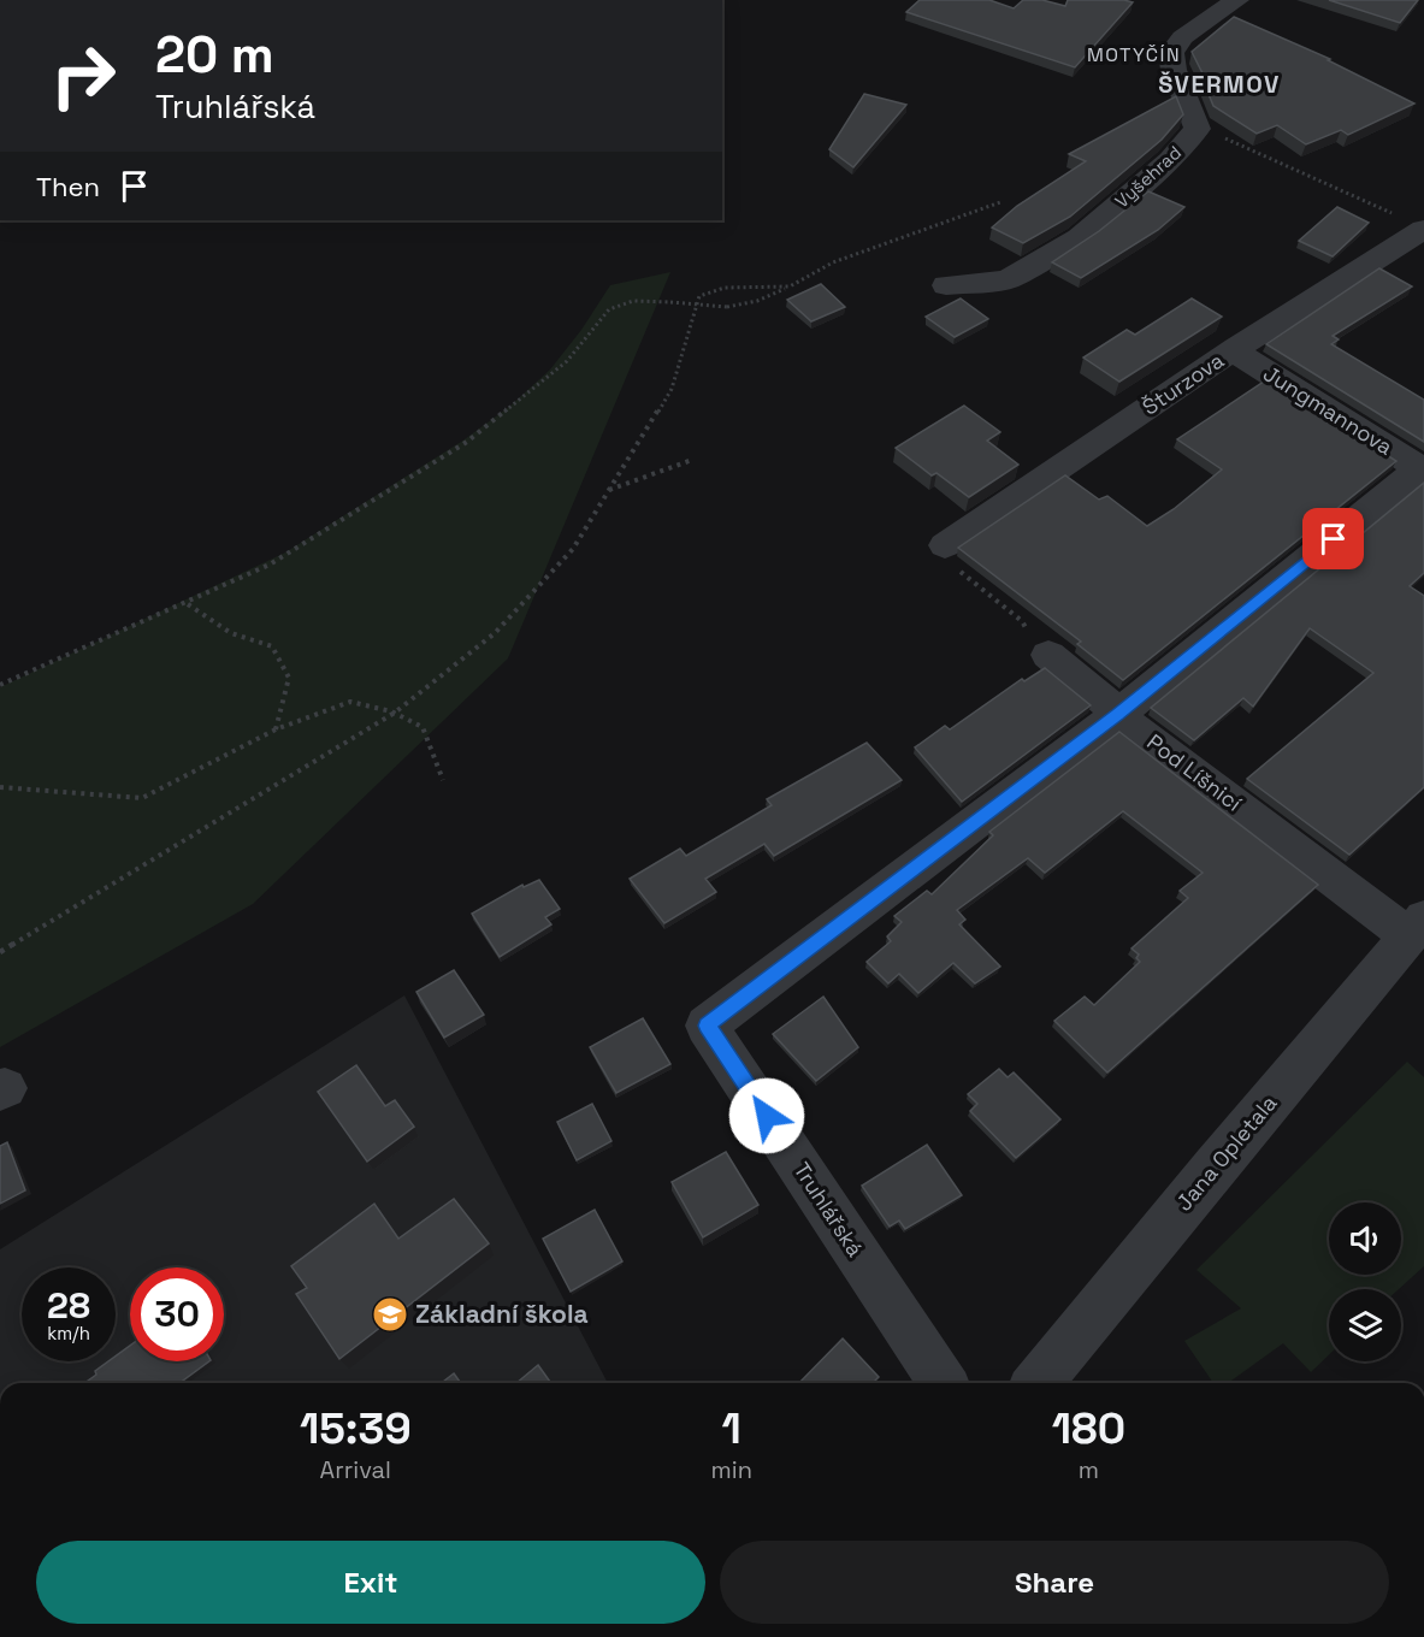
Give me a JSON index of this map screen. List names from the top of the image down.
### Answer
{
  "streets": {
    "street": [
      "Vyšehrad",
      "Šturzova",
      "Jungmannova",
      "Pod Líšnicí",
      "Jana Opletala",
      "Truhlářská"
    ]
  },
  "crossings": [
    ["Šturzova", "Jungmannova"],
    ["Jungmannova", "Truhlářská"],
    ["Pod Líšnicí", "Jana Opletala"],
    ["Pod Líšnicí", "Truhlářská"]
  ],
  "districts": ["MOTYČÍN", "ŠVERMOV"],
  "places": {
    "school or university": ["Základní škola"]
  },
  "page": {
    "turn": ["20 m", "Truhlářská"],
    "then": "Then",
    "speed": "28 km/h",
    "limit": "30",
    "eta": [
      "15:39",
      "Arrival",
      "1",
      "min",
      "180",
      "m"
    ],
    "buttons": ["Exit", "Share"]
  }
}
